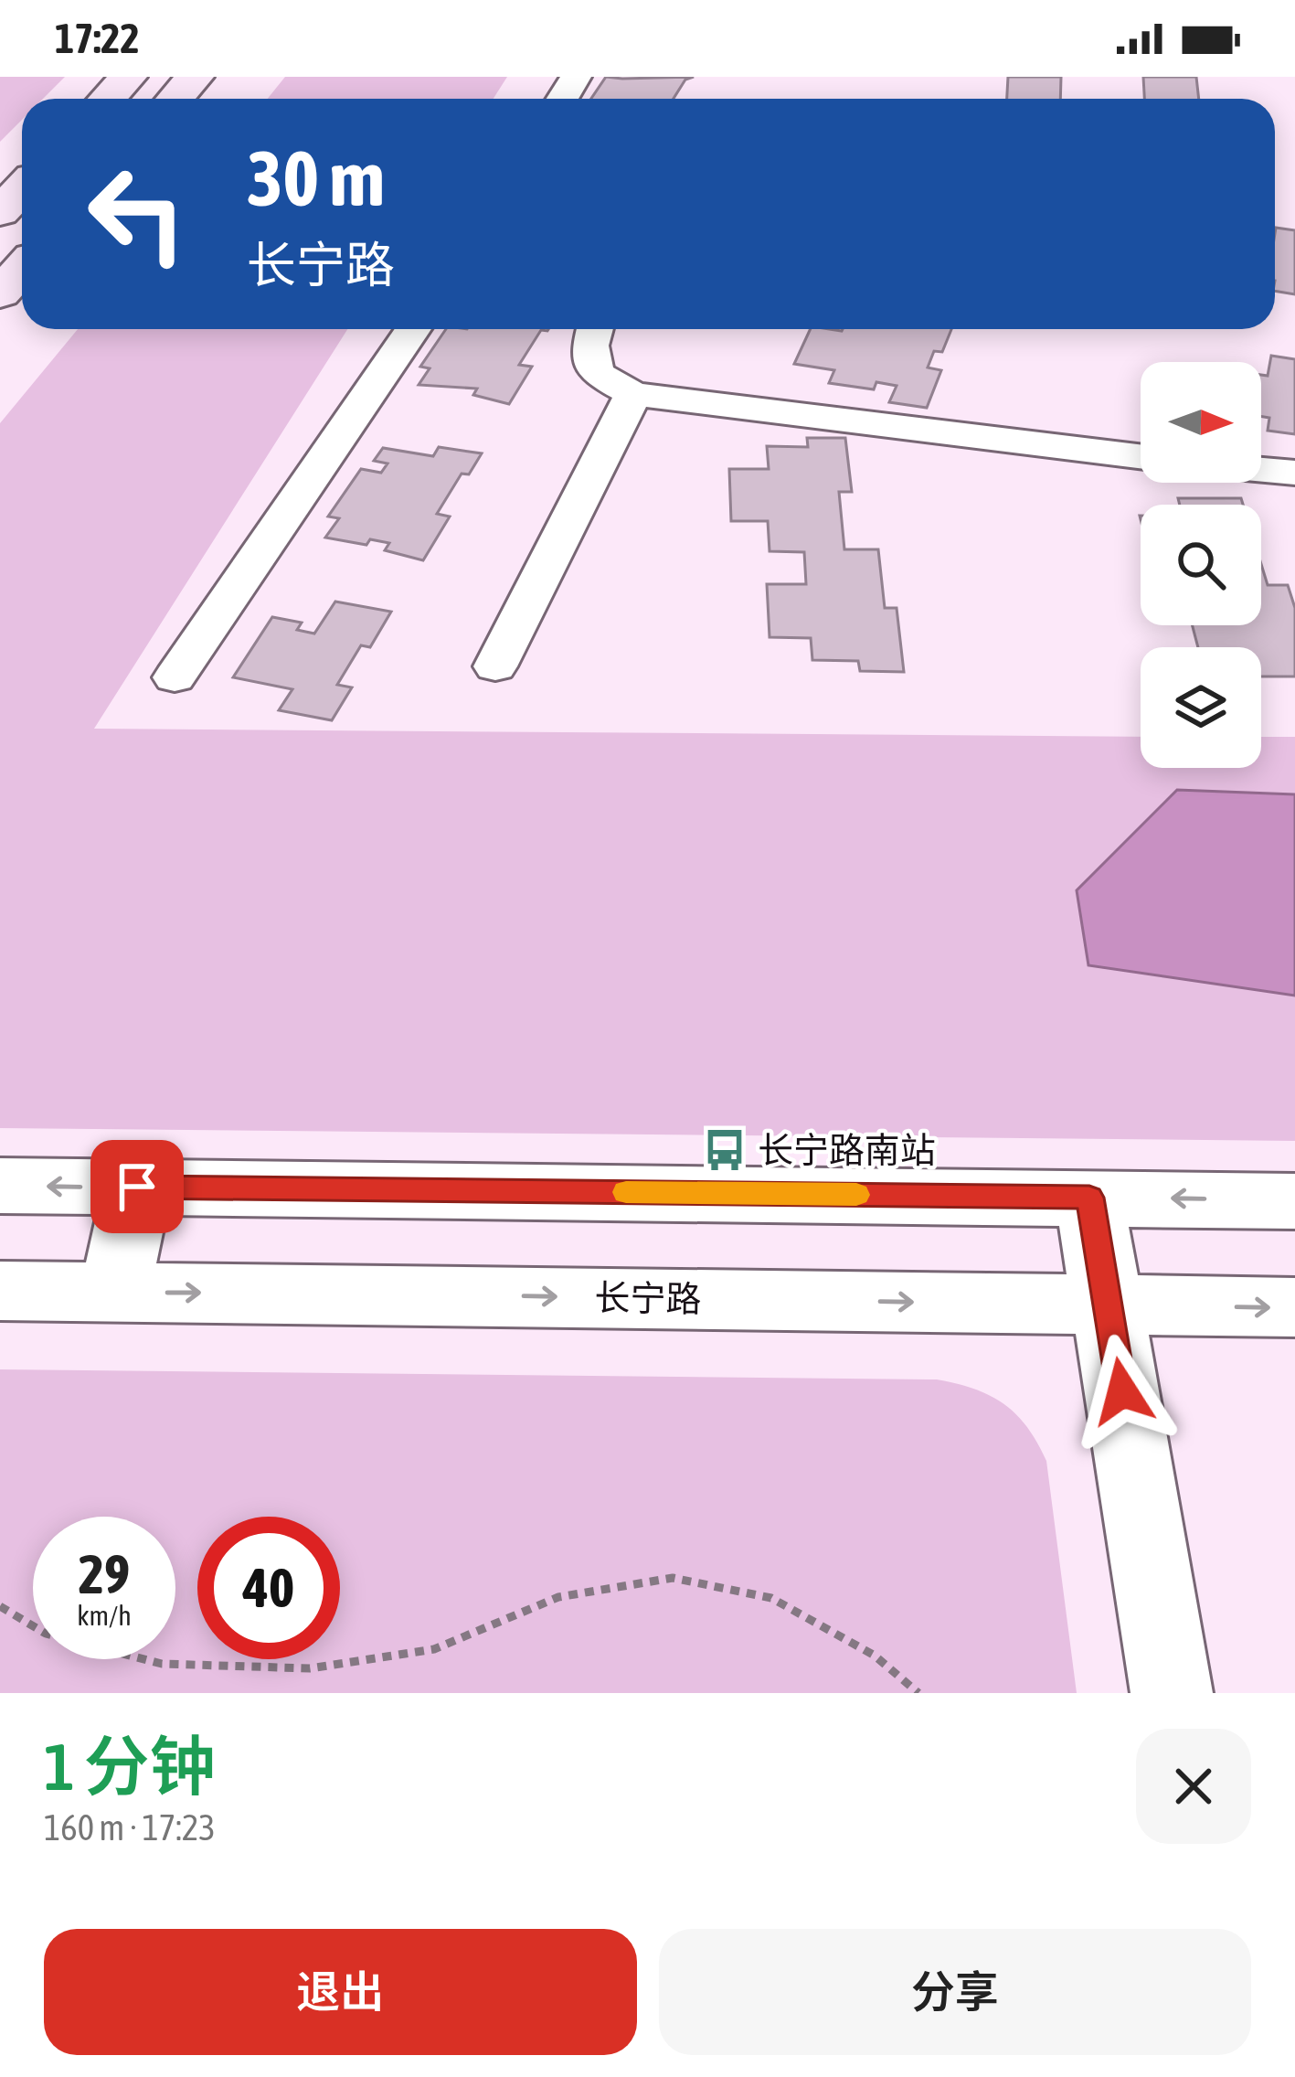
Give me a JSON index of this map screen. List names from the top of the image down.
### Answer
{
  "streets": {
    "street": ["长宁路"]
  },
  "places": {
    "bus stop": ["长宁路南站"]
  },
  "north": "right",
  "page": {
    "status": "17:22",
    "turn": ["30 m", "长宁路"],
    "speed": "29 km/h",
    "limit": "40",
    "heading": ["1 分钟", "160 m · 17:23"],
    "buttons": ["退出", "分享"]
  }
}
